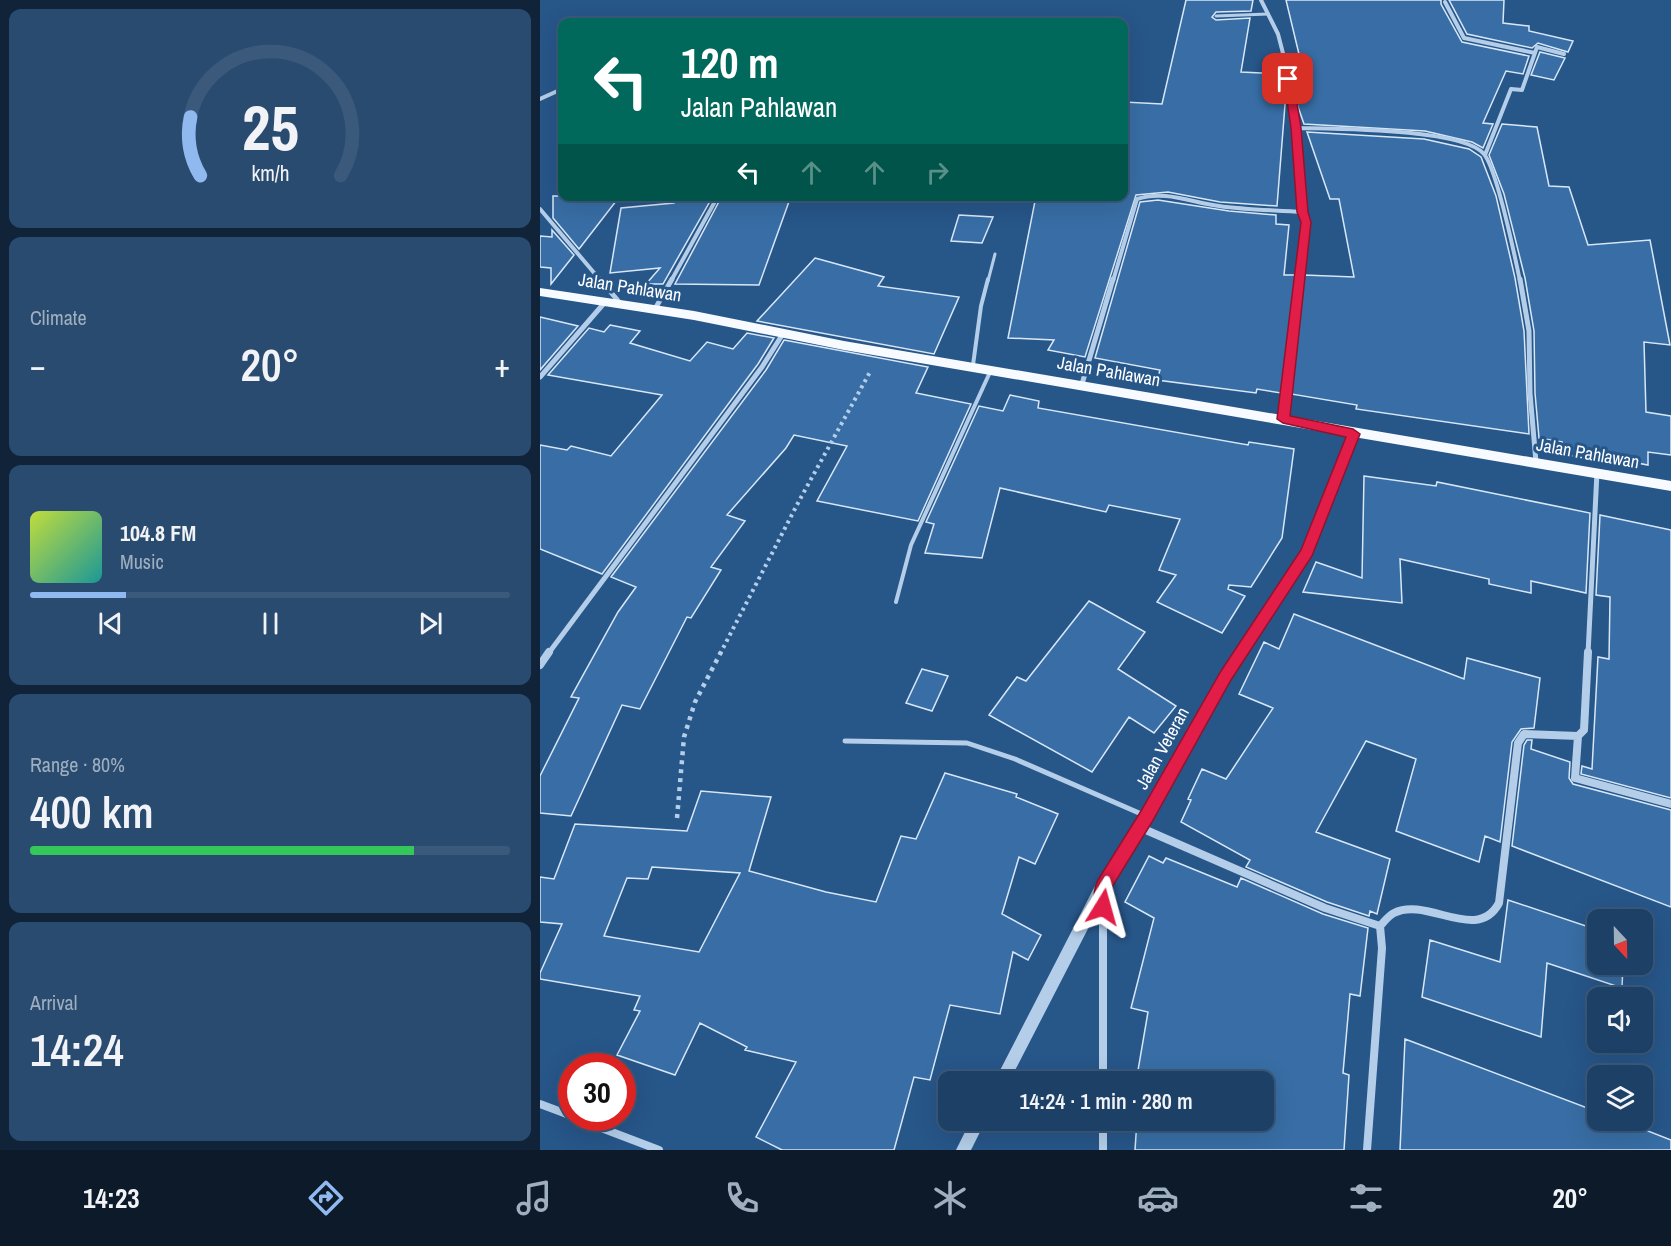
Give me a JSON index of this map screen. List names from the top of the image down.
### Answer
{
  "streets": {
    "main road": ["Jalan Pahlawan"],
    "street": ["Jalan Veteran"]
  },
  "crossings": [
    ["Jalan Pahlawan", "Jalan Veteran"]
  ],
  "north": "bottom",
  "page": {
    "turn": ["120 m", "Jalan Pahlawan"],
    "tile": [
      "Climate",
      ["Range · 80%", "400 km"],
      ["Arrival", "14:24"]
    ],
    "heat": ["−", "20°", "+"],
    "song": ["104.8 FM", "Music"],
    "limit": "30",
    "trip": "14:24 · 1 min · 280 m",
    "tabs": ["14:23", "20°"],
    "gauge": ["25", "km/h"]
  }
}
